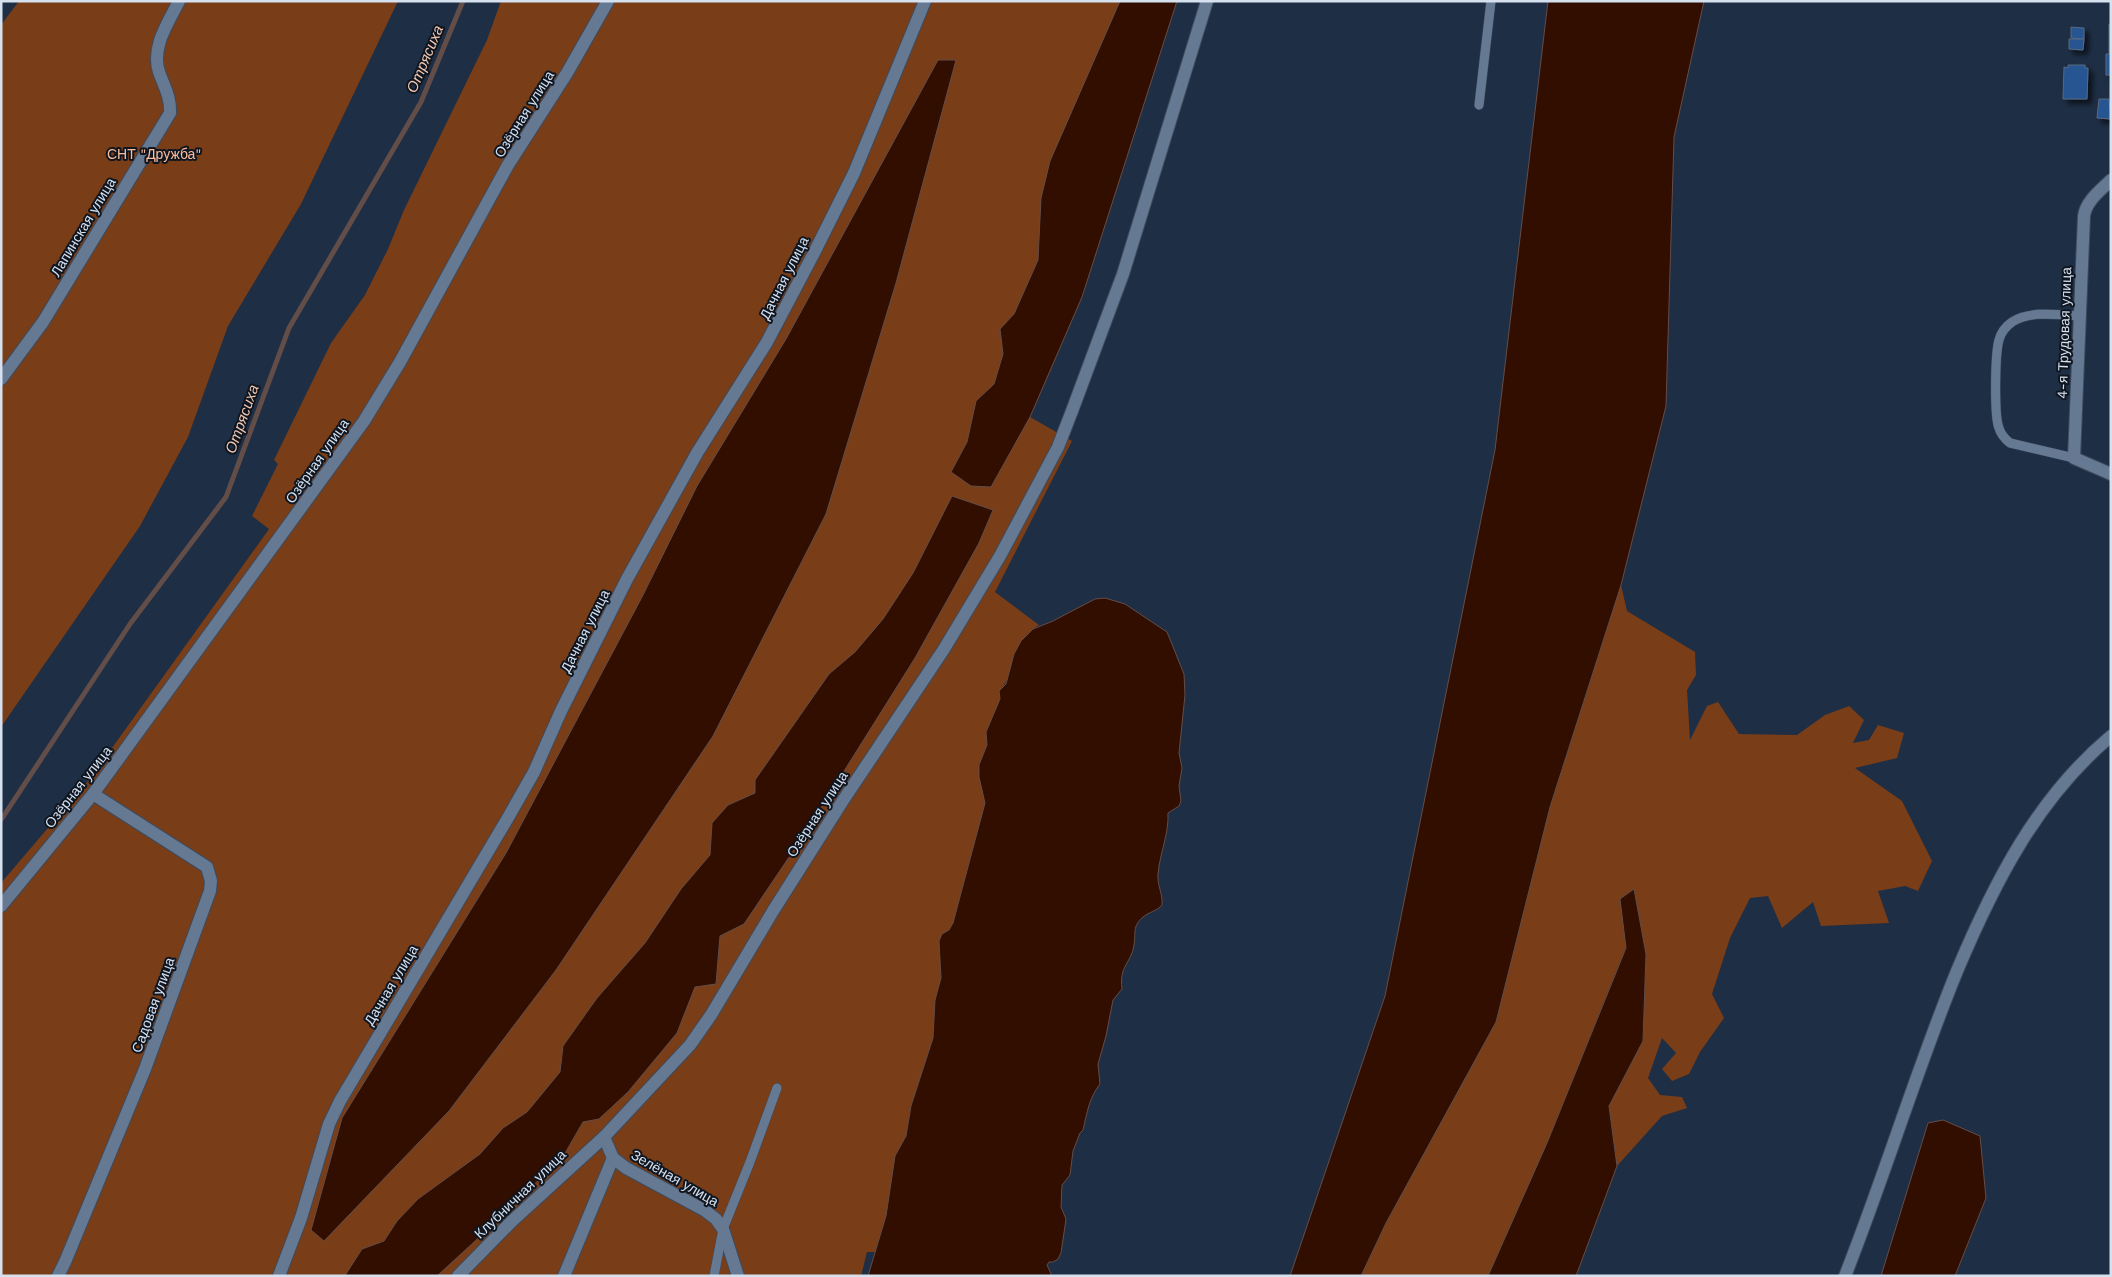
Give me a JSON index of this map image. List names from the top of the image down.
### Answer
{
  "streets": {
    "street": [
      "Озёрная улица",
      "Лапинская улица",
      "Дачная улица",
      "4-я Трудовая улица",
      "Садовая улица",
      "Зелёная улица",
      "Клубничная улица"
    ]
  },
  "crossings": [
    ["Озёрная улица", "Садовая улица"],
    ["Озёрная улица", "Зелёная улица"],
    ["Озёрная улица", "Клубничная улица"],
    ["Зелёная улица", "Клубничная улица"]
  ],
  "water": ["Отрясиха"],
  "parks": ["СНТ \"Дружба\""]
}
